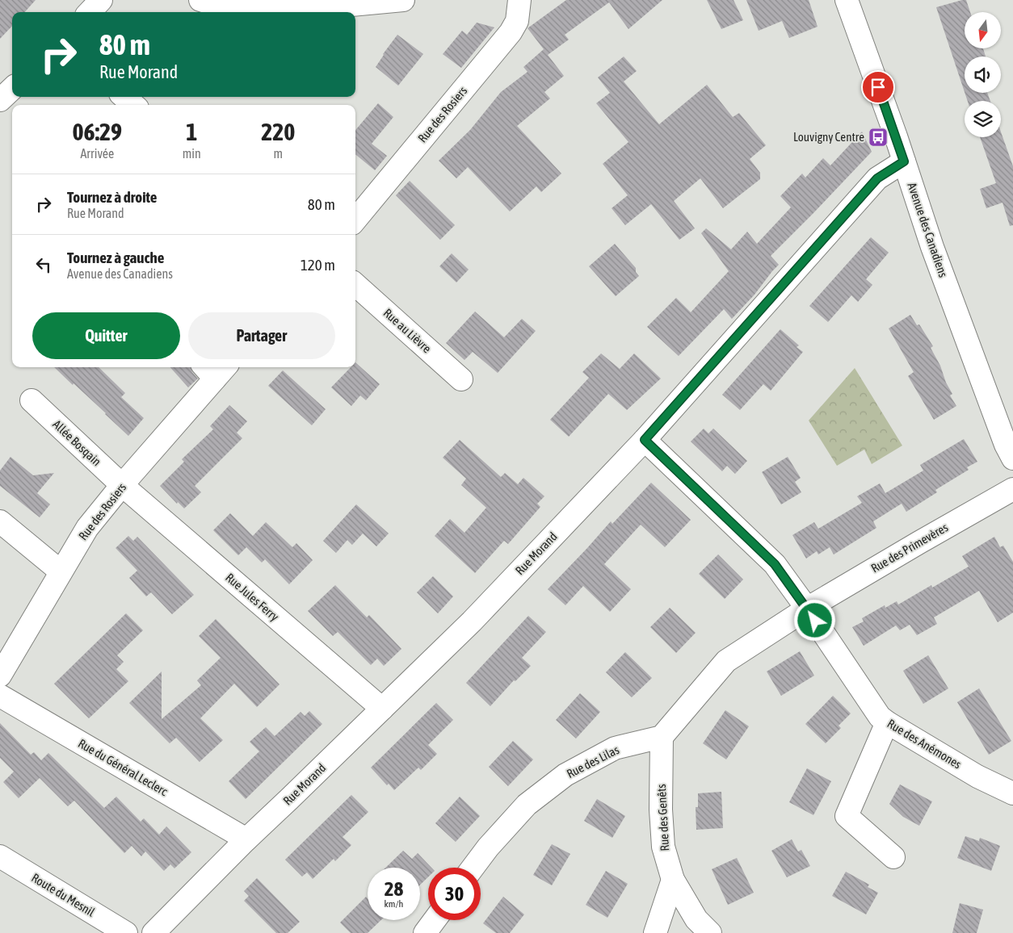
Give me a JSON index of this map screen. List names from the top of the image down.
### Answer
{
  "streets": {
    "street": [
      "Rue des Rosiers",
      "Avenue des Canadiens",
      "Rue au Lièvre",
      "Allée Bosqain",
      "Rue des Primevères",
      "Rue Morand",
      "Rue Jules Ferry",
      "Rue des Anémones",
      "Rue des Lilas",
      "Rue du Général Leclerc",
      "Rue des Genêts",
      "Route du Mesnil"
    ]
  },
  "crossings": [
    ["Rue des Rosiers", "Allée Bosqain"],
    ["Rue des Rosiers", "Rue Jules Ferry"],
    ["Avenue des Canadiens", "Rue Morand"],
    ["Allée Bosqain", "Rue Jules Ferry"],
    ["Rue des Primevères", "Rue des Anémones"],
    ["Rue Morand", "Rue Jules Ferry"],
    ["Rue Morand", "Rue des Anémones"],
    ["Rue Morand", "Rue du Général Leclerc"],
    ["Rue des Lilas", "Rue des Genêts"]
  ],
  "places": {
    "bus stop": ["Louvigny Centre"]
  },
  "north": "bottom",
  "page": {
    "turn": ["80 m", "Rue Morand"],
    "eta": [
      "06:29",
      "Arrivée",
      "1",
      "min",
      "220",
      "m"
    ],
    "list": [
      {
        "name": "Tournez à droite",
        "note": "Rue Morand",
        "value": "80 m"
      },
      {
        "name": "Tournez à gauche",
        "note": "Avenue des Canadiens",
        "value": "120 m"
      }
    ],
    "buttons": ["Quitter", "Partager"],
    "speed": "28 km/h",
    "limit": "30"
  }
}
